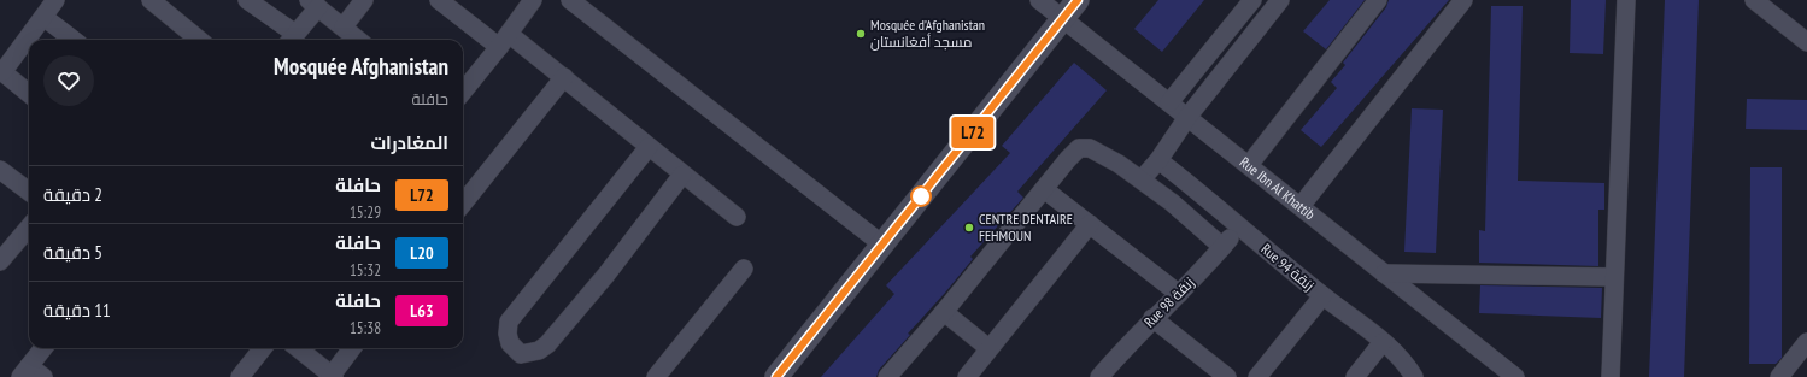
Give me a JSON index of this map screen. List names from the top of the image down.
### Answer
{
  "streets": {
    "street": ["Rue Ibn Al Khattib", "Rue 94 زنقة", "Rue 98 زنقة"]
  },
  "crossings": [
    ["Rue 94 زنقة", "Rue 98 زنقة"]
  ],
  "places": ["Mosquée d'Afghanistan مسجد أفغانستان", "CENTRE DENTAIRE FEHMOUN"],
  "lines": ["bus line L72"],
  "page": {
    "on_map": "L72",
    "heading": [
      ["Mosquée Afghanistan", "حافلة"],
      "المغادرات"
    ],
    "list": [
      {
        "mark": "L72",
        "name": "حافلة",
        "note": "15:29",
        "value": "2 دقيقة"
      },
      {
        "mark": "L20",
        "name": "حافلة",
        "note": "15:32",
        "value": "5 دقيقة"
      },
      {
        "mark": "L63",
        "name": "حافلة",
        "note": "15:38",
        "value": "11 دقيقة"
      }
    ]
  }
}
